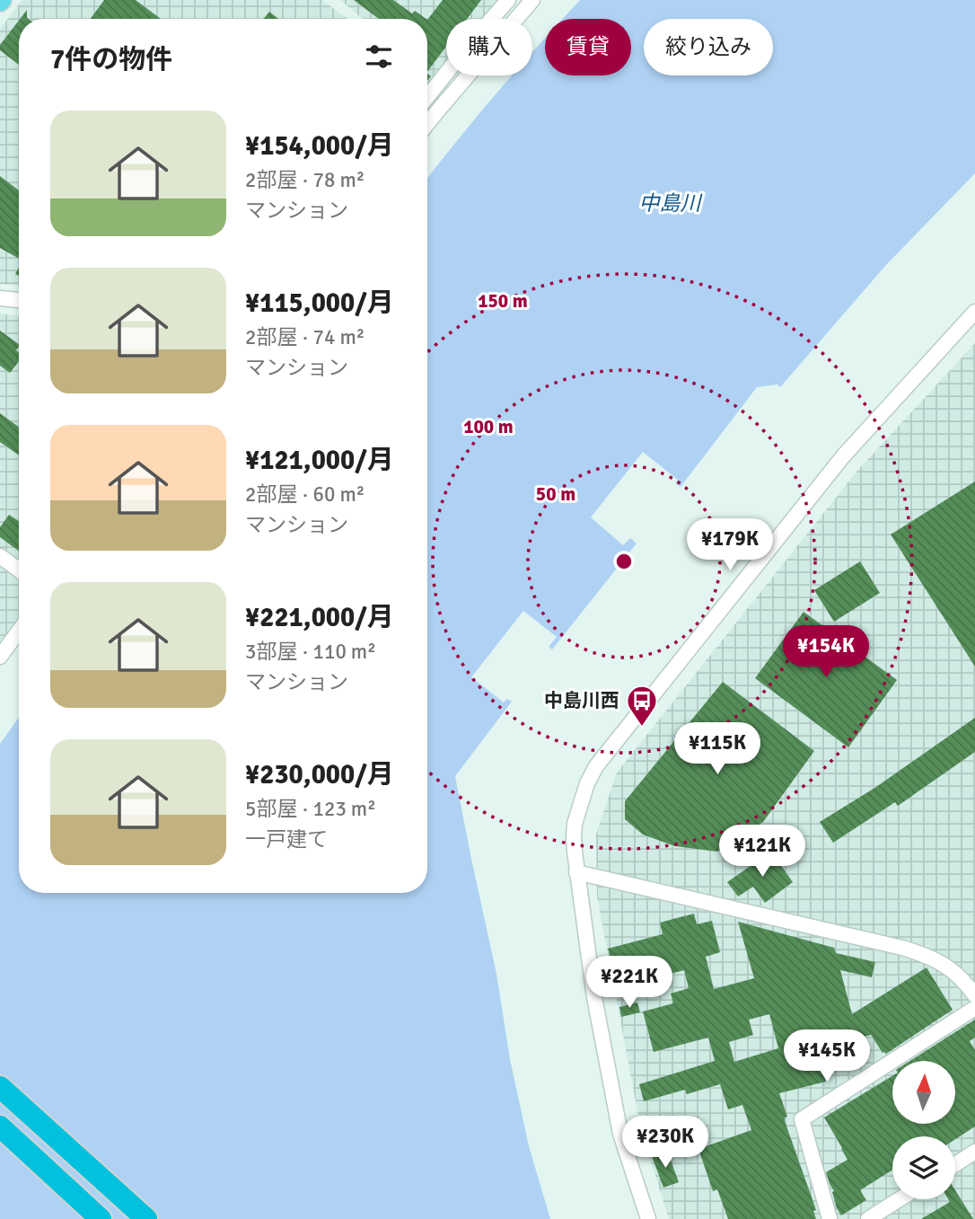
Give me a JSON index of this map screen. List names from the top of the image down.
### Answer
{
  "water": ["中島川"],
  "places": {
    "bus stop": ["中島川西"]
  },
  "north": "top",
  "page": {
    "chip": ["購入", "賃貸", "絞り込み"],
    "heading": "7件の物件",
    "list": [
      {
        "name": "¥154,000/月",
        "note": "2部屋 · 78 m² · マンション"
      },
      {
        "name": "¥115,000/月",
        "note": "2部屋 · 74 m² · マンション"
      },
      {
        "name": "¥121,000/月",
        "note": "2部屋 · 60 m² · マンション"
      },
      {
        "name": "¥221,000/月",
        "note": "3部屋 · 110 m² · マンション"
      },
      {
        "name": "¥230,000/月",
        "note": "5部屋 · 123 m² · 一戸建て"
      }
    ],
    "price": [
      "¥179K",
      "¥154K",
      "¥115K",
      "¥121K",
      "¥221K",
      "¥145K",
      "¥230K"
    ]
  },
  "rings": ["150 m", "100 m", "50 m"]
}
